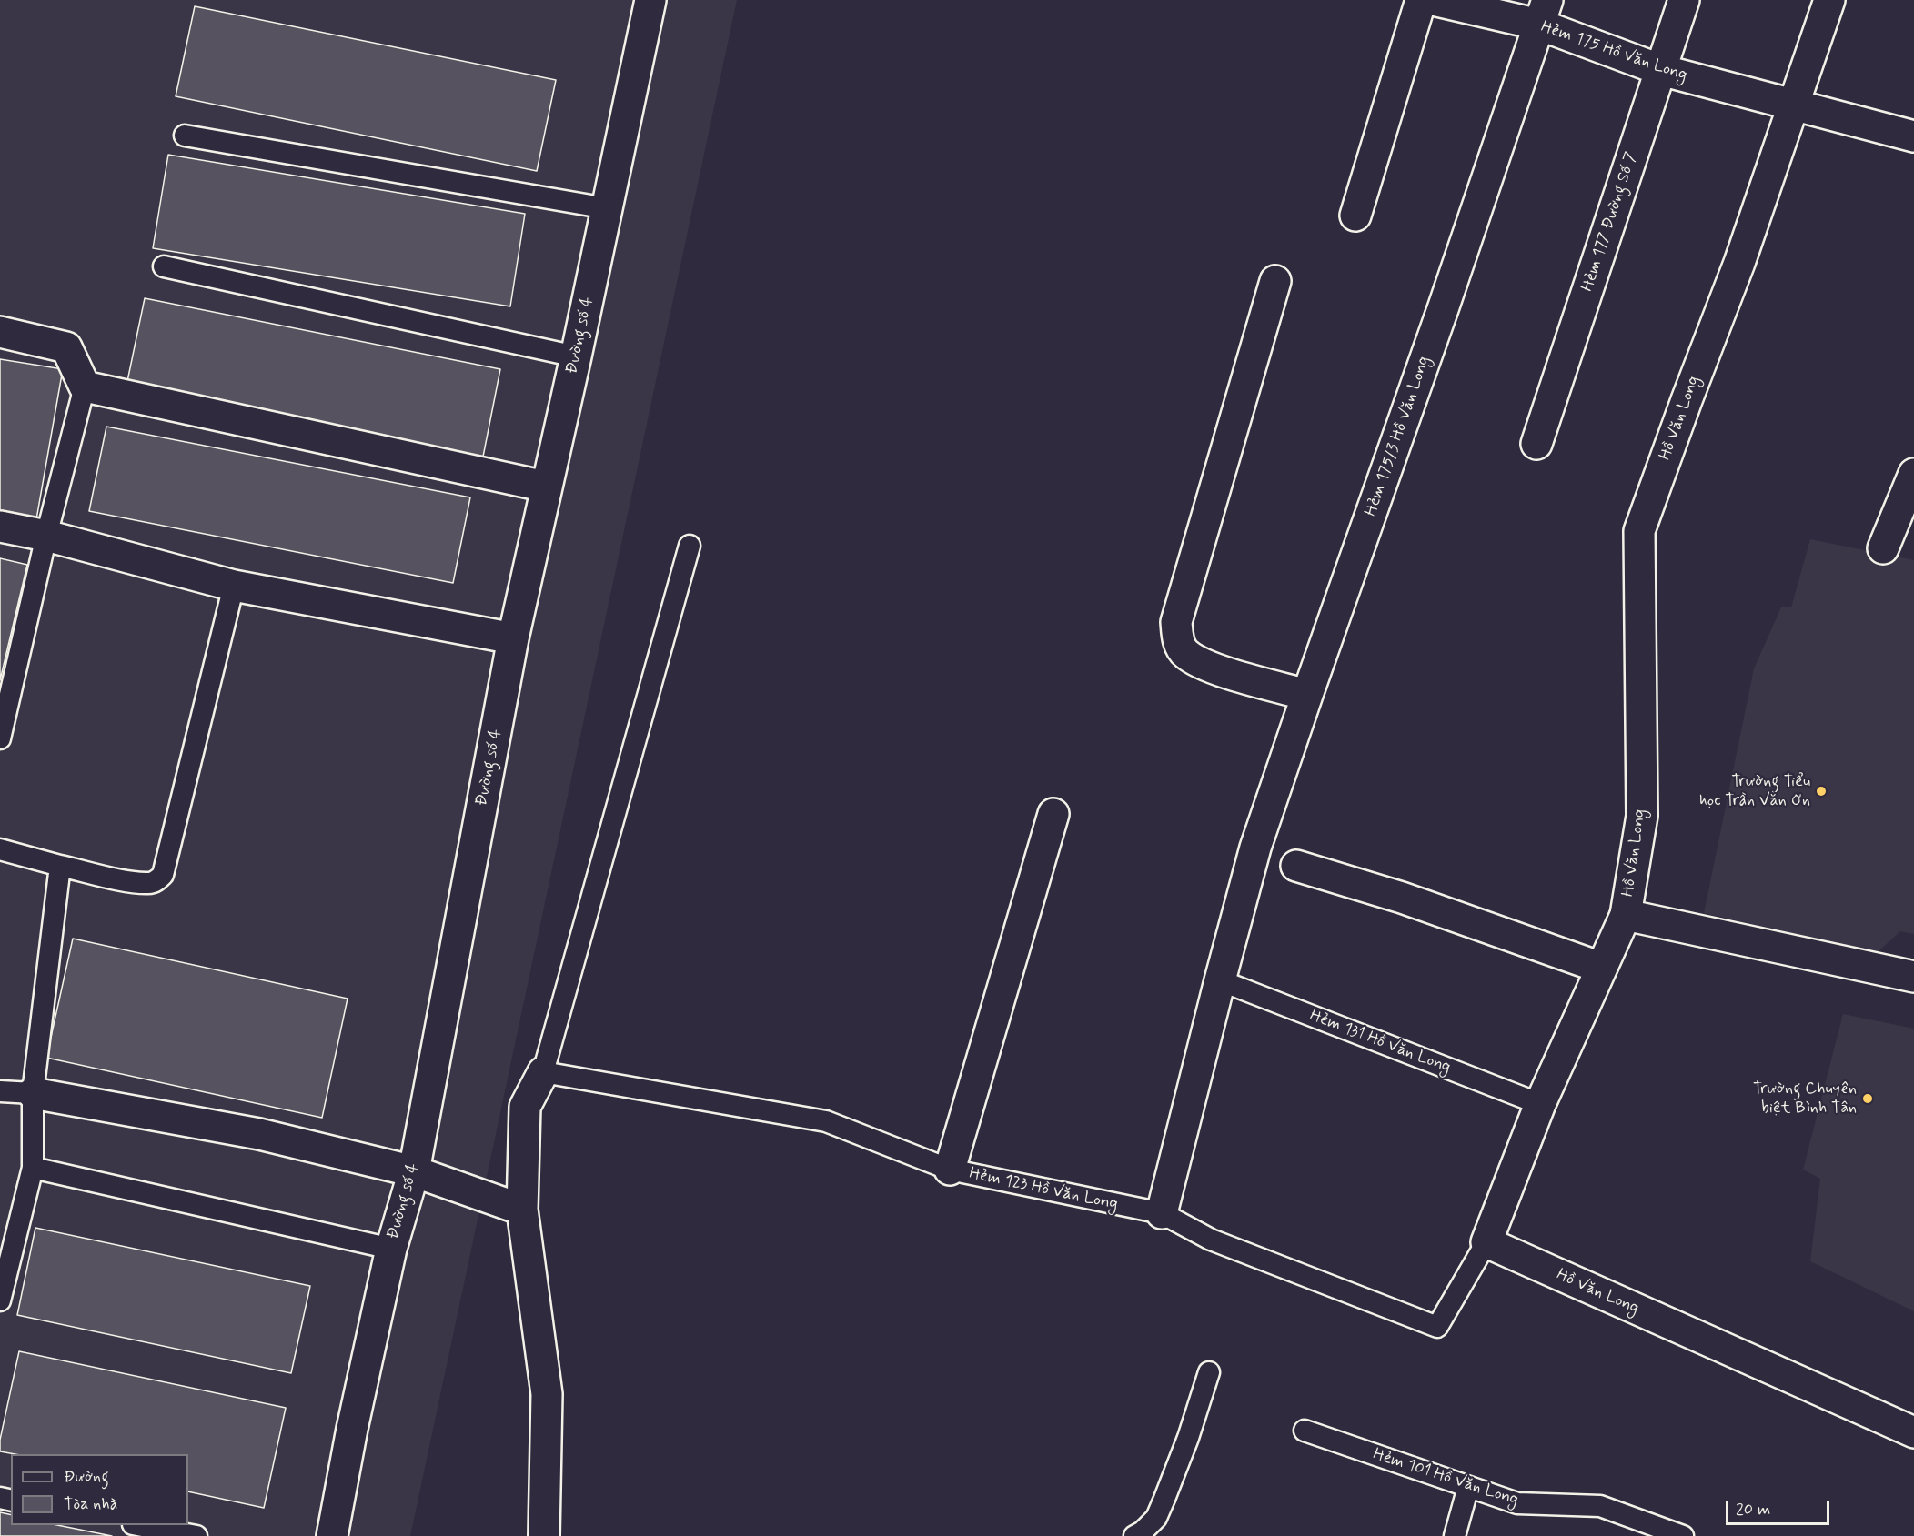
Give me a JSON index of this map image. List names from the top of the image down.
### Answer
{
  "streets": {
    "street": [
      "Hẻm 175 Hồ Văn Long",
      "Hẻm 177 Đường Số 7",
      "Đường số 4",
      "Hồ Văn Long",
      "Hẻm 175/3 Hồ Văn Long"
    ],
    "lane": ["Hẻm 131 Hồ Văn Long", "Hẻm 123 Hồ Văn Long", "Hẻm 101 Hồ Văn Long"]
  },
  "crossings": [
    ["Hẻm 175 Hồ Văn Long", "Hẻm 177 Đường Số 7"],
    ["Hẻm 175 Hồ Văn Long", "Hồ Văn Long"],
    ["Hẻm 175 Hồ Văn Long", "Hẻm 175/3 Hồ Văn Long"],
    ["Hồ Văn Long", "Hẻm 131 Hồ Văn Long"],
    ["Hồ Văn Long", "Hẻm 123 Hồ Văn Long"],
    ["Hẻm 175/3 Hồ Văn Long", "Hẻm 131 Hồ Văn Long"],
    ["Hẻm 175/3 Hồ Văn Long", "Hẻm 123 Hồ Văn Long"]
  ],
  "places": ["Trường Tiểu học Trần Văn Ơn", "Trường Chuyên biệt Bình Tân"],
  "legend": ["Đường", "Tòa nhà"],
  "scale_bar": "20 m"
}
